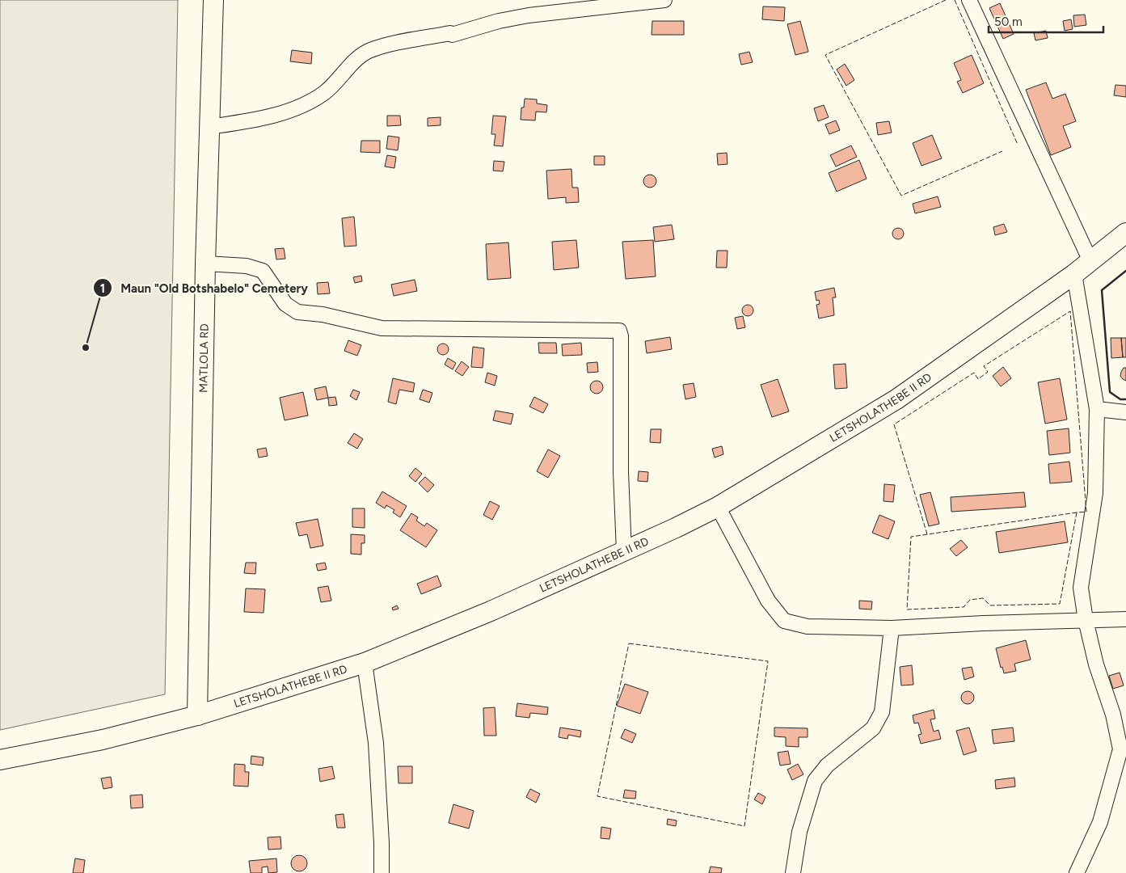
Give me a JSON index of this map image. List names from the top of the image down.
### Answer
{
  "streets": {
    "street": ["MATLOLA RD", "LETSHOLATHEBE II RD"]
  },
  "crossings": [
    ["MATLOLA RD", "LETSHOLATHEBE II RD"]
  ],
  "places": ["Maun \"Old Botshabelo\" Cemetery"],
  "scale_bar": "50 m"
}
